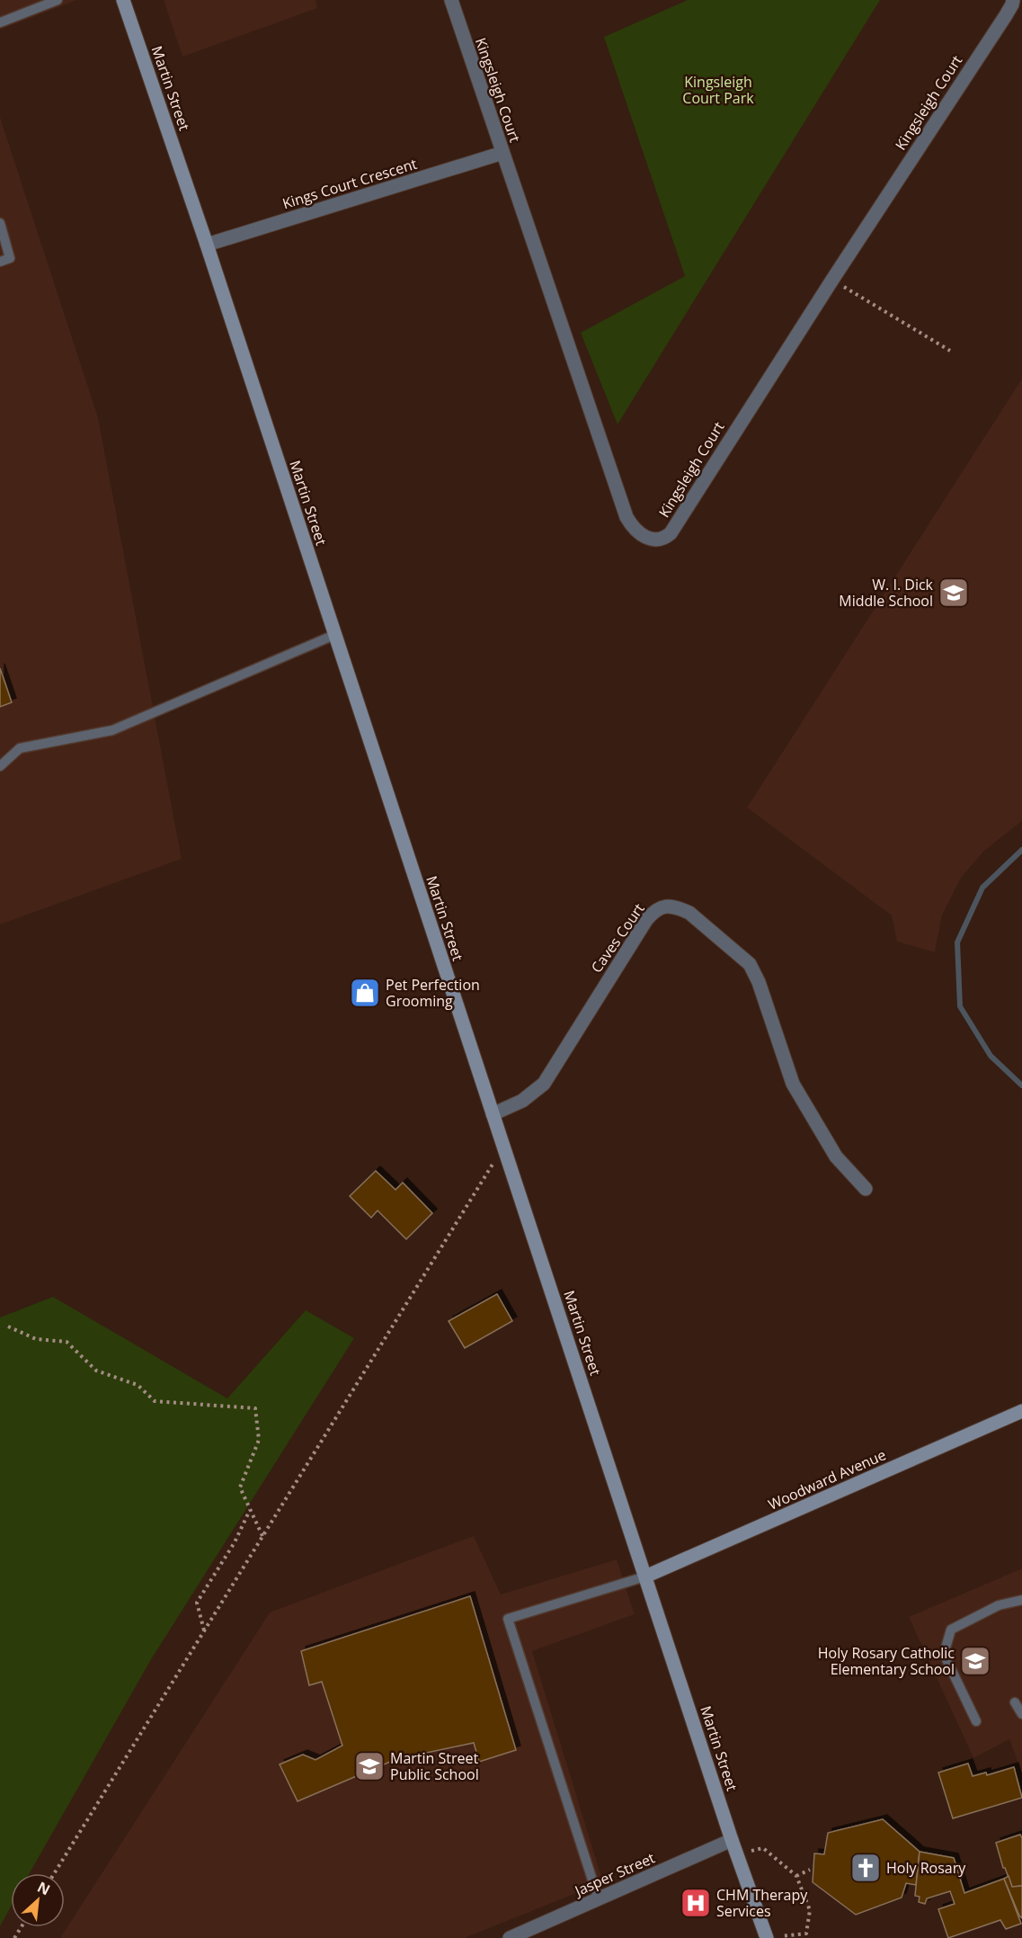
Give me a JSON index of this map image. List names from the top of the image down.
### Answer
{
  "streets": {
    "street": [
      "Martin Street",
      "Kingsleigh Court",
      "Kings Court Crescent",
      "Caves Court",
      "Woodward Avenue",
      "Jasper Street"
    ]
  },
  "crossings": [
    ["Martin Street", "Kings Court Crescent"],
    ["Martin Street", "Caves Court"],
    ["Martin Street", "Woodward Avenue"],
    ["Martin Street", "Jasper Street"],
    ["Kingsleigh Court", "Kings Court Crescent"]
  ],
  "parks": ["Kingsleigh Court Park"],
  "places": {
    "school or university": ["W. I. Dick Middle School", "Holy Rosary Catholic Elementary School", "Martin Street Public School"],
    "shop": ["Pet Perfection Grooming"],
    "church": ["Holy Rosary"],
    "hospital": ["CHM Therapy Services"]
  },
  "north": "top right"
}
